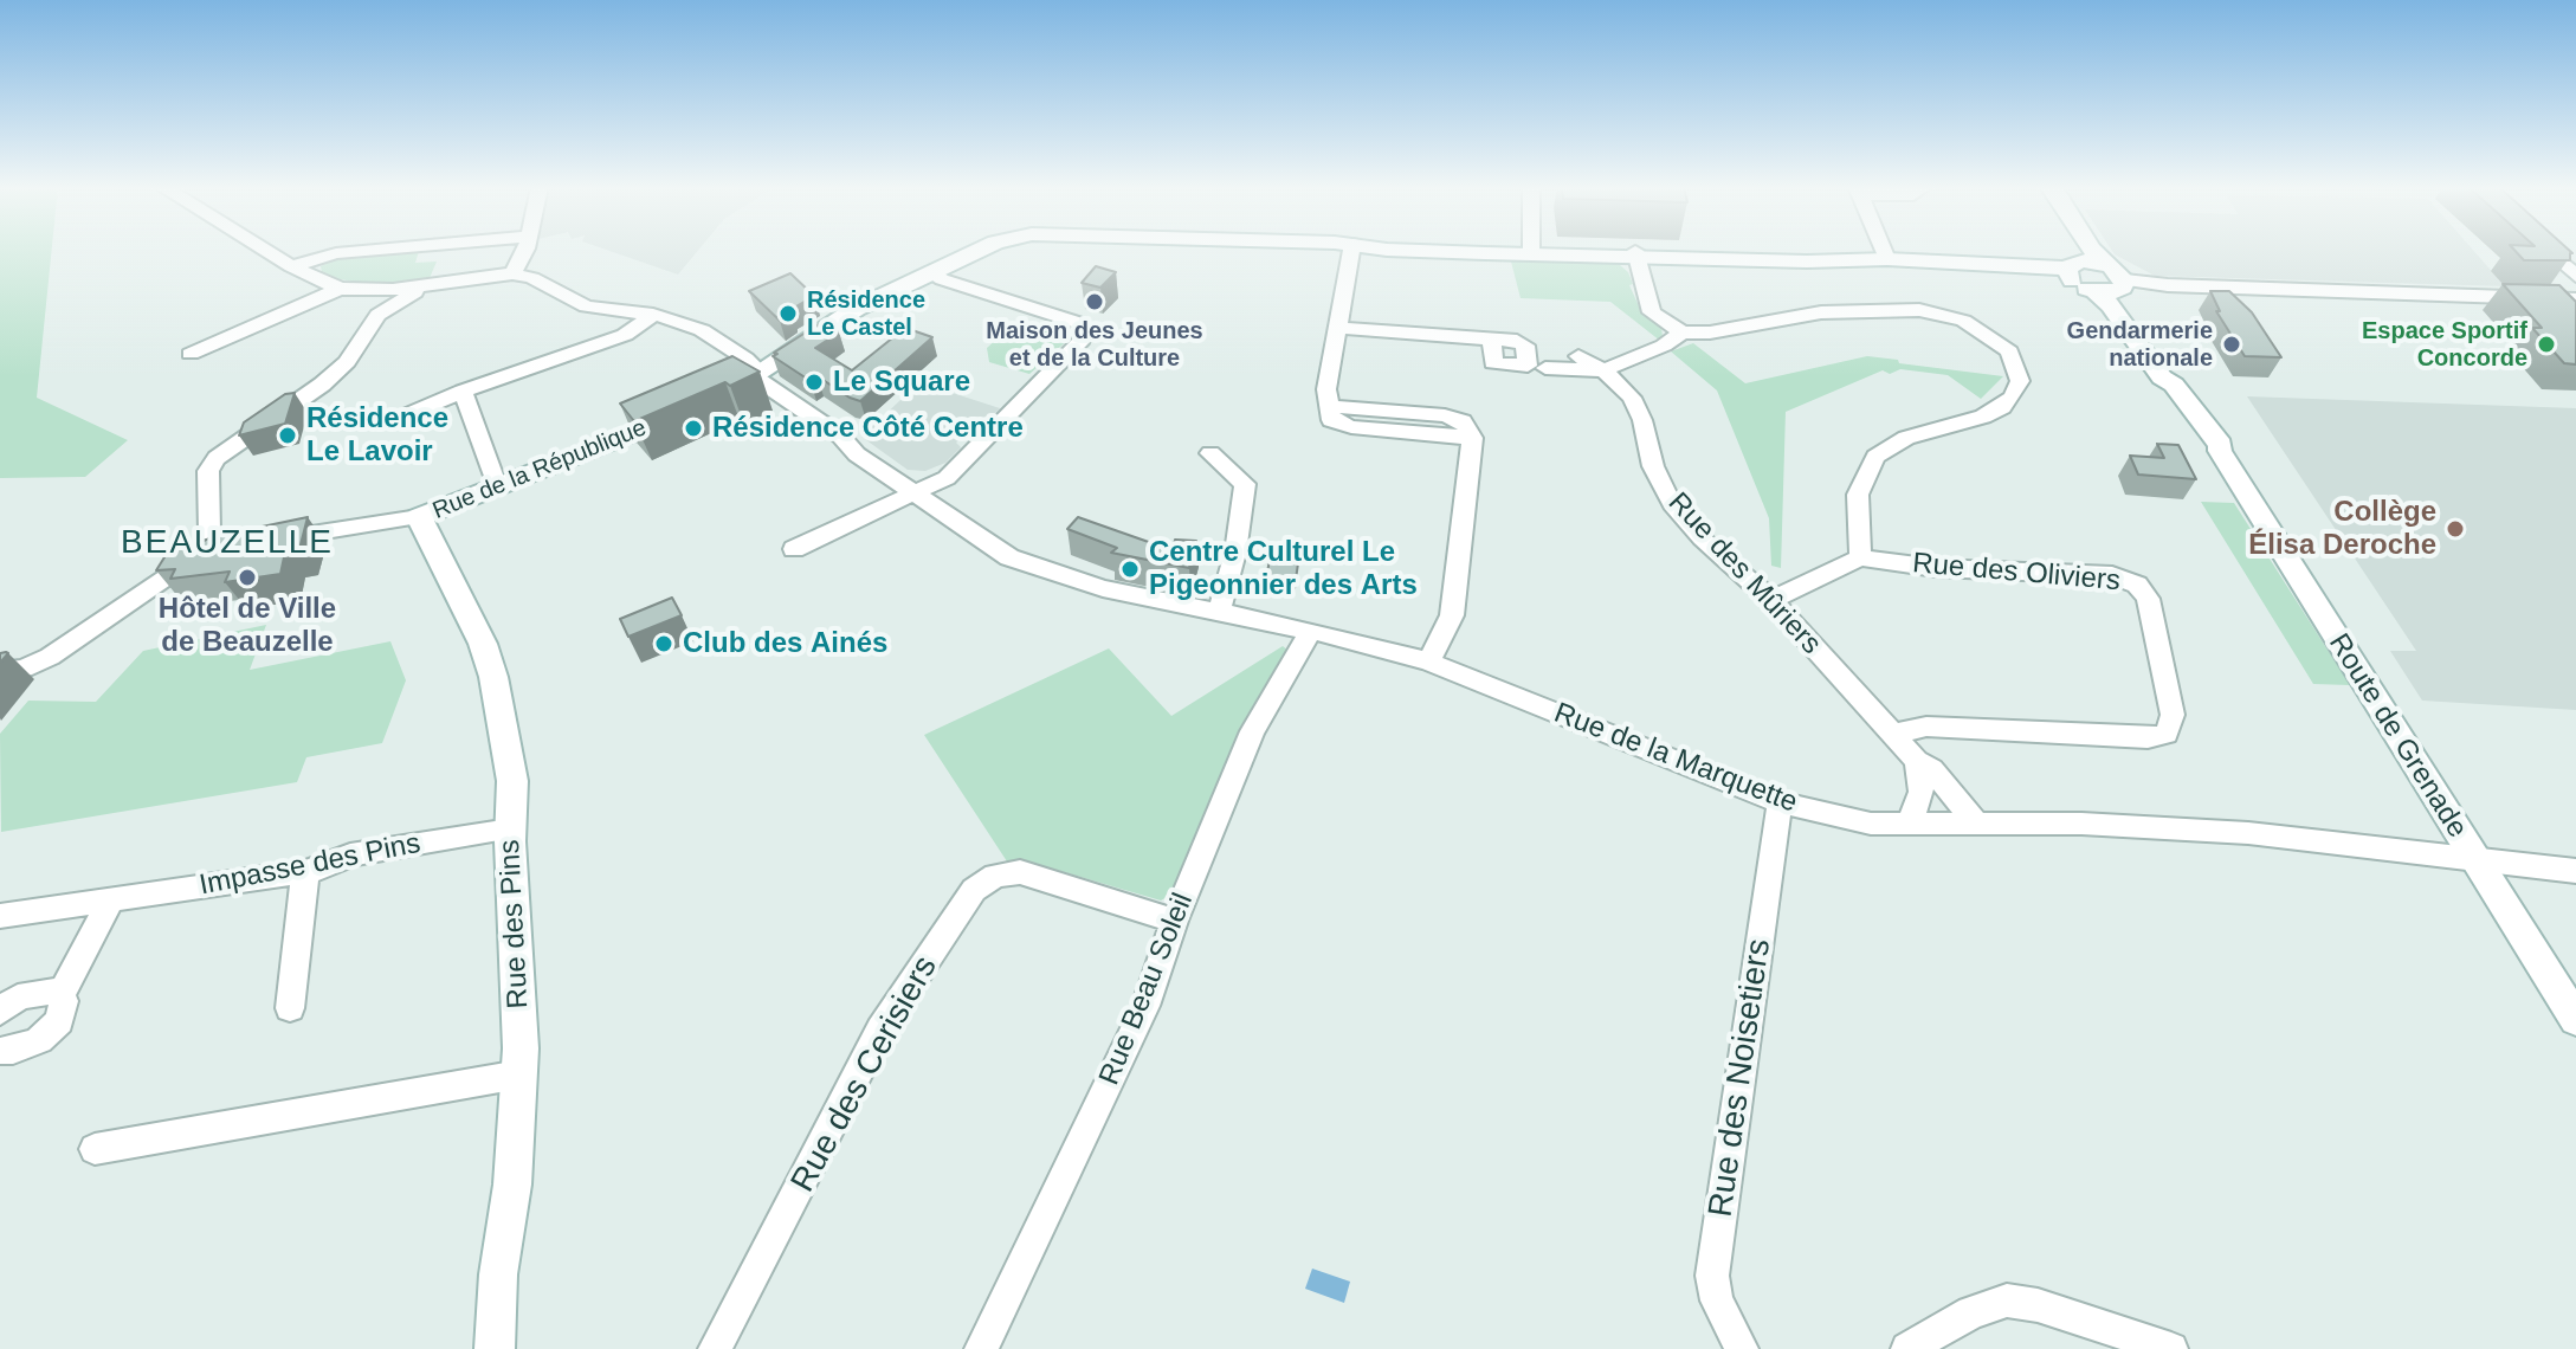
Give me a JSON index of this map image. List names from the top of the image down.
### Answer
{
  "streets": {
    "street": [
      "Rue de la République",
      "Rue des Oliviers",
      "Rue des Mûriers",
      "Route de Grenade",
      "Rue de la Marquette",
      "Impasse des Pins",
      "Rue des Pins",
      "Rue Beau Soleil",
      "Rue des Cerisiers",
      "Rue des Noisetiers"
    ]
  },
  "crossings": [
    ["Rue de la République", "Rue des Pins"],
    ["Rue des Oliviers", "Rue des Mûriers"],
    ["Rue des Mûriers", "Rue de la Marquette"],
    ["Route de Grenade", "Rue de la Marquette"],
    ["Rue de la Marquette", "Rue Beau Soleil"],
    ["Rue de la Marquette", "Rue des Noisetiers"],
    ["Impasse des Pins", "Rue des Pins"],
    ["Rue Beau Soleil", "Rue des Cerisiers"]
  ],
  "districts": ["BEAUZELLE"],
  "places": [
    "Maison des Jeunes et de la Culture",
    "Résidence Le Castel",
    "Gendarmerie nationale",
    "Espace Sportif Concorde",
    "Le Square",
    "Résidence Côté Centre",
    "Résidence Le Lavoir",
    "Collège Élisa Deroche",
    "Centre Culturel Le Pigeonnier des Arts",
    "Hôtel de Ville de Beauzelle",
    "Club des Ainés"
  ]
}
